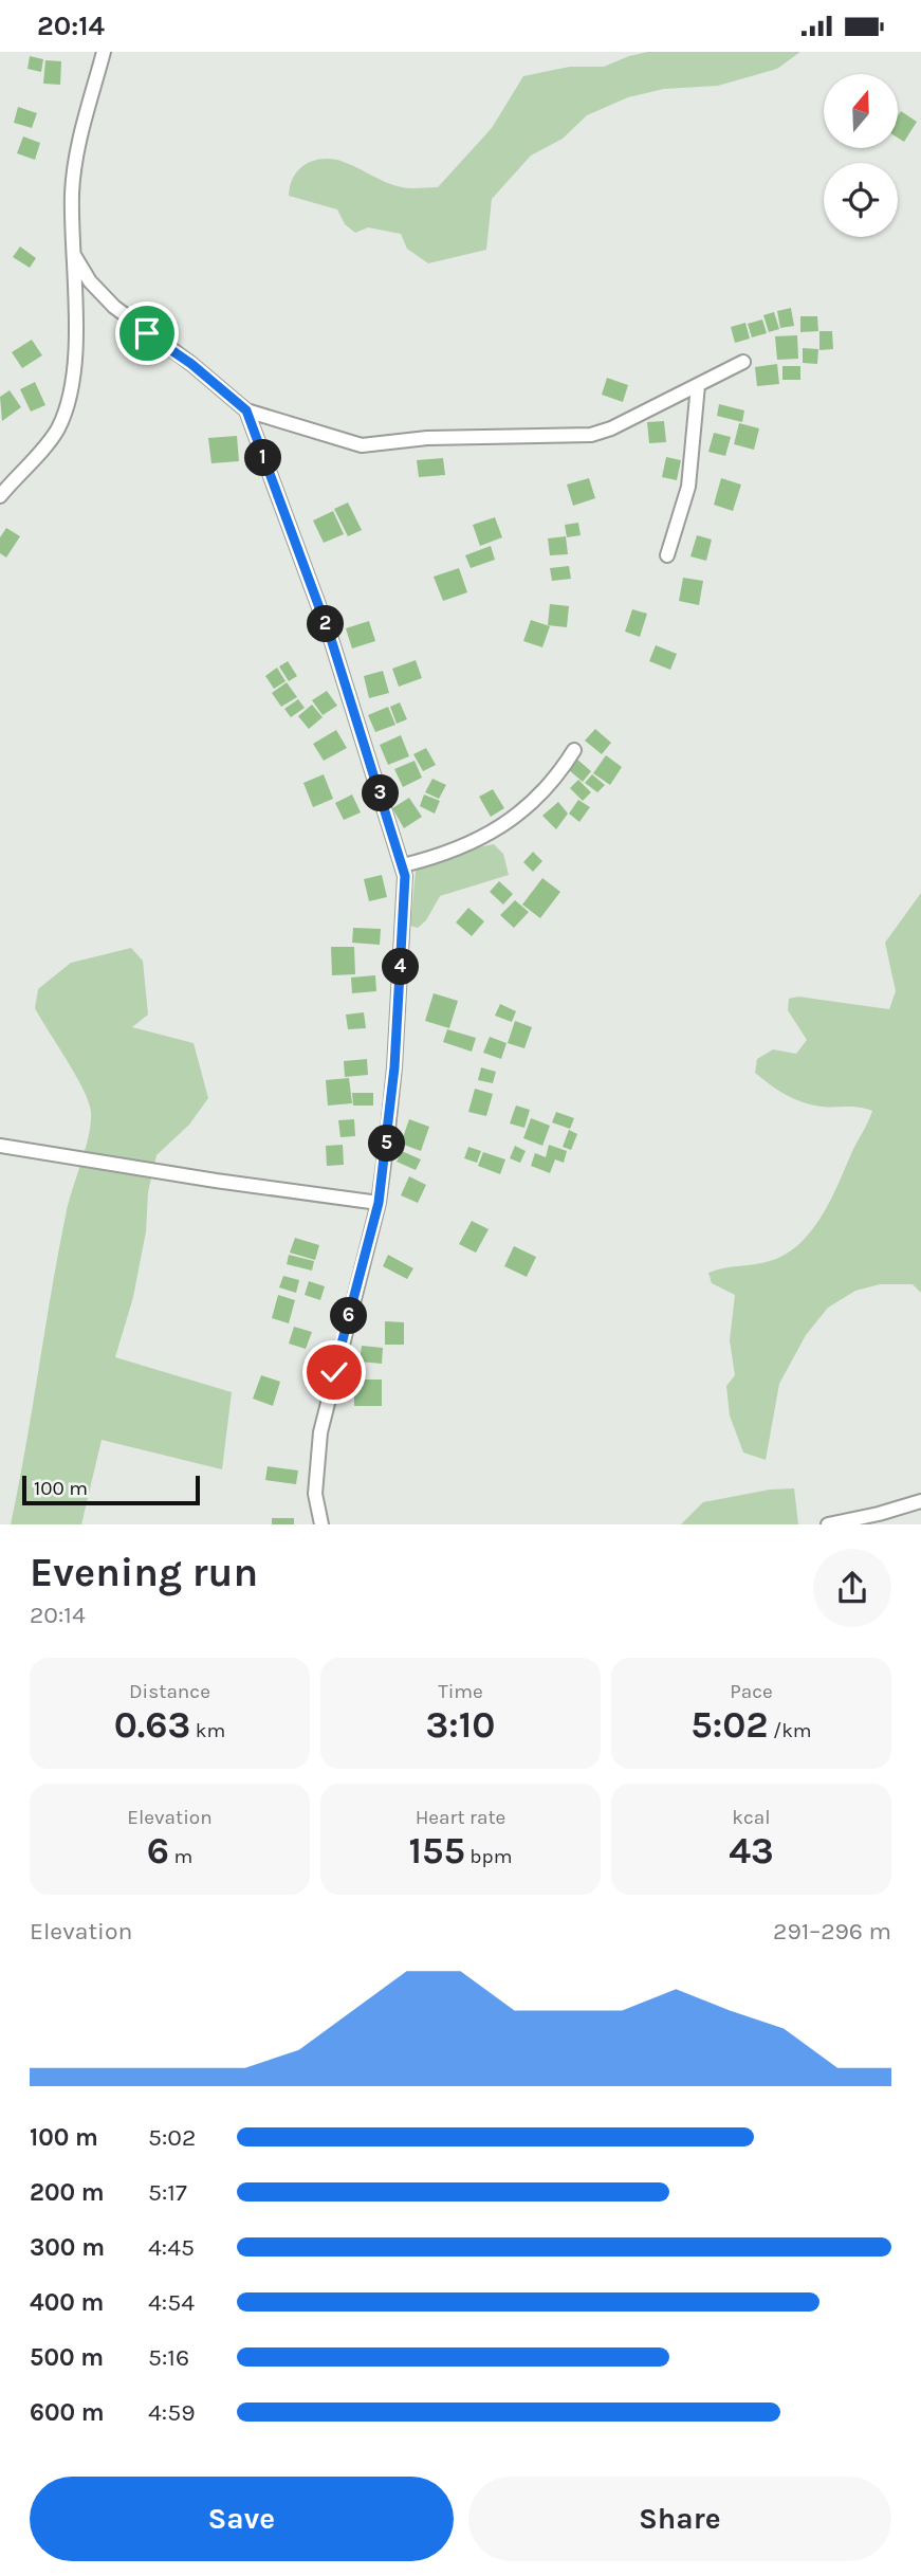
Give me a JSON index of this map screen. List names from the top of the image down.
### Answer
{
  "scale_bar": "100 m",
  "north": "top",
  "page": {
    "status": "20:14",
    "pins": [
      "1",
      "2",
      "3",
      "4",
      "5",
      "6"
    ],
    "scale": "100 m",
    "heading": ["Evening run", "20:14"],
    "stats": [
      ["Distance", "0.63 km"],
      ["Time", "3:10"],
      ["Pace", "5:02 /km"],
      ["Elevation", "6 m"],
      ["Heart rate", "155 bpm"],
      ["kcal", "43"]
    ],
    "chart": ["Elevation", "291–296 m"],
    "list": [
      {
        "name": "100 m",
        "note": "5:02"
      },
      {
        "name": "200 m",
        "note": "5:17"
      },
      {
        "name": "300 m",
        "note": "4:45"
      },
      {
        "name": "400 m",
        "note": "4:54"
      },
      {
        "name": "500 m",
        "note": "5:16"
      },
      {
        "name": "600 m",
        "note": "4:59"
      }
    ],
    "buttons": ["Save", "Share"]
  }
}
